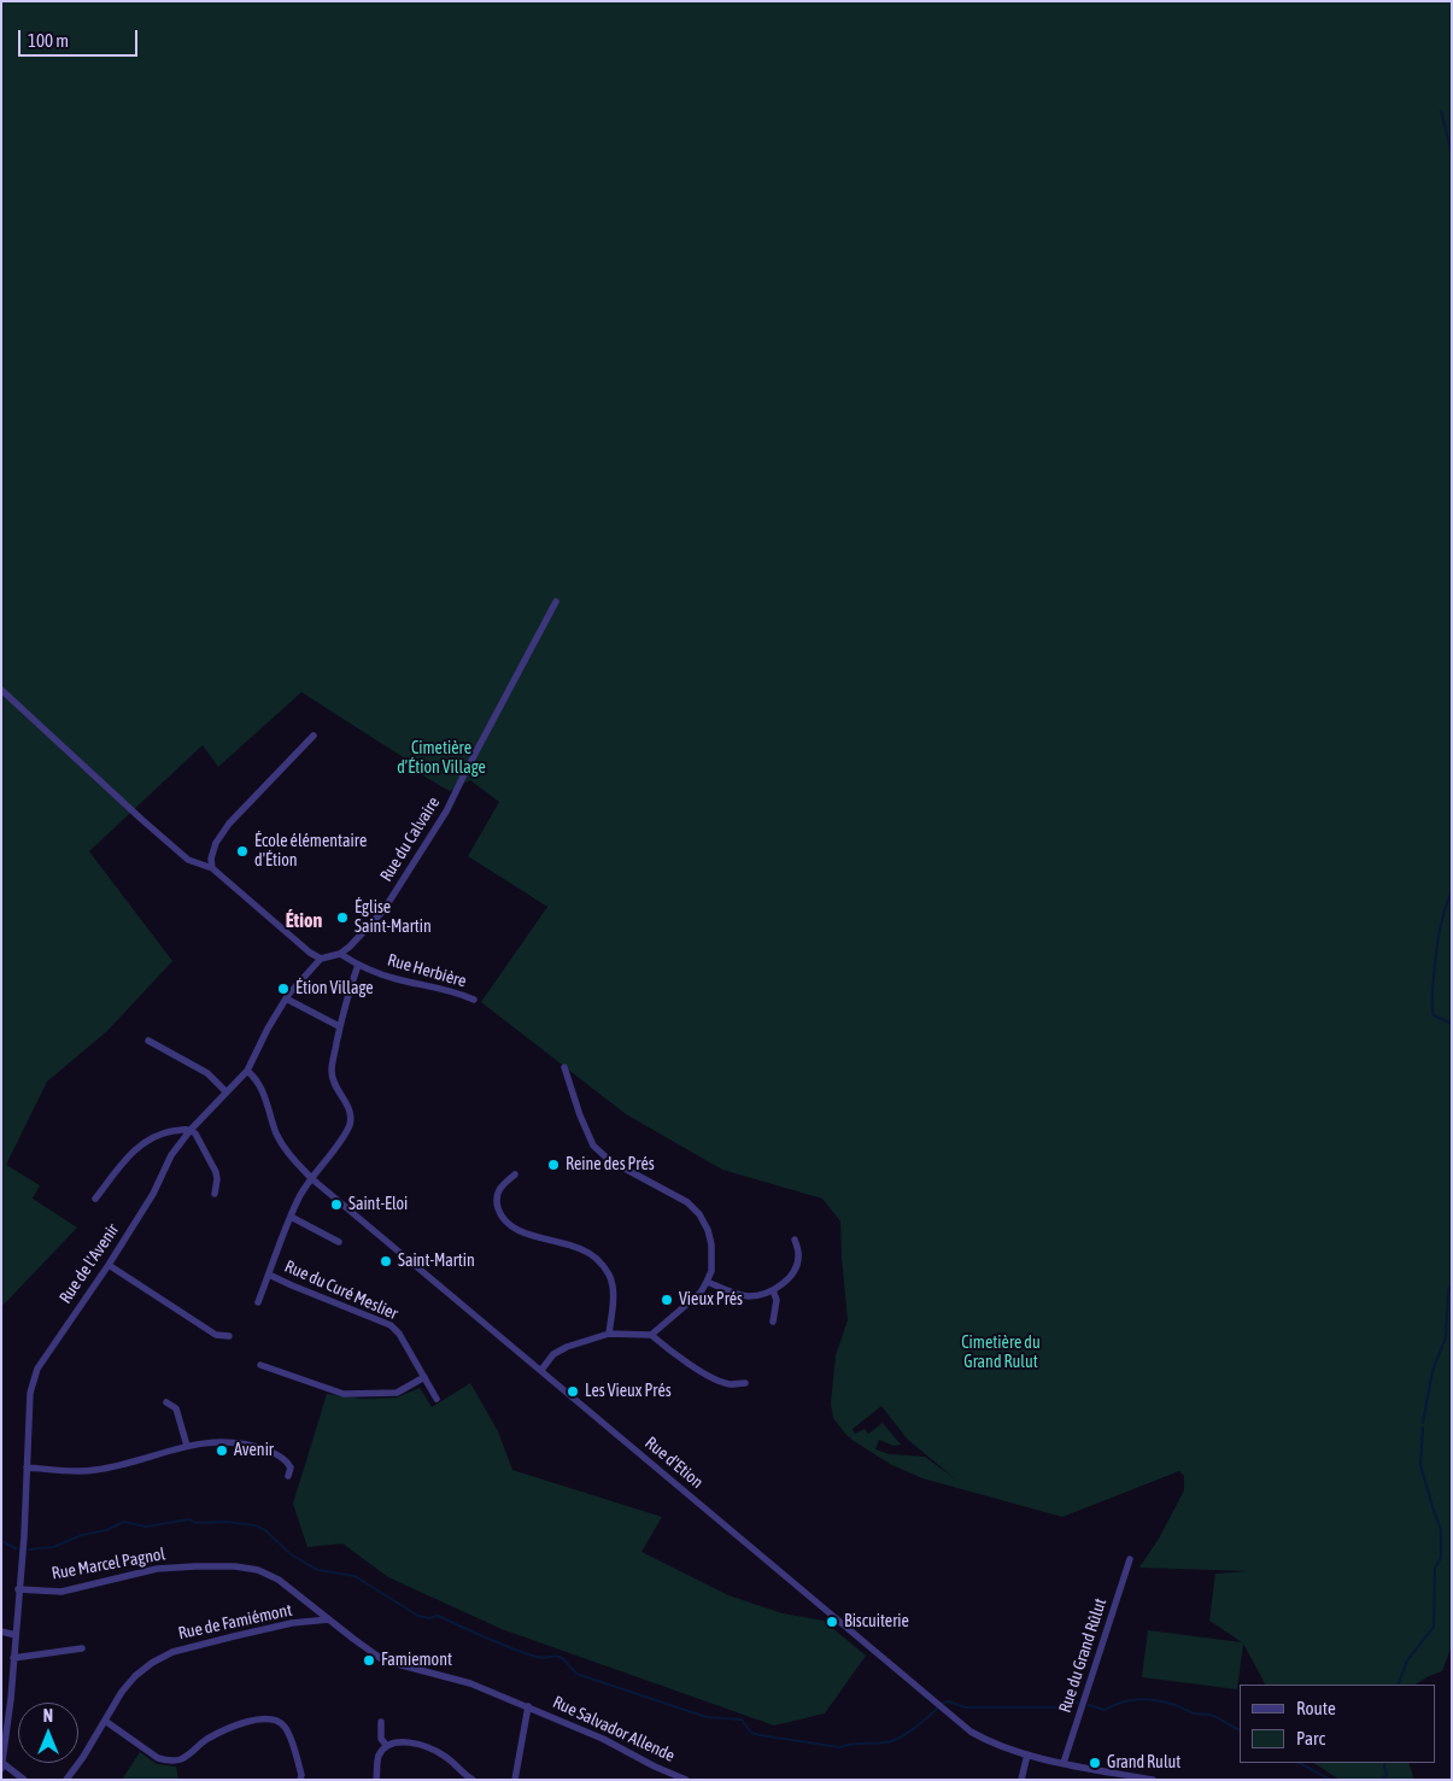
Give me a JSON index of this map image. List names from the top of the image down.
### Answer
{
  "streets": {
    "street": [
      "Rue du Calvaire",
      "Rue Herbière",
      "Rue de l'Avenir",
      "Rue du Curé Meslier",
      "Rue d'Etion",
      "Rue Marcel Pagnol",
      "Rue de Famiémont",
      "Rue du Grand Rûlut",
      "Rue Salvador Allende"
    ]
  },
  "crossings": [
    ["Rue du Calvaire", "Rue Herbière"],
    ["Rue de l'Avenir", "Rue d'Etion"],
    ["Rue de l'Avenir", "Rue Marcel Pagnol"],
    ["Rue d'Etion", "Rue du Grand Rûlut"],
    ["Rue Marcel Pagnol", "Rue de Famiémont"],
    ["Rue Marcel Pagnol", "Rue Salvador Allende"]
  ],
  "districts": ["Étion"],
  "parks": ["Cimetière d’Étion Village", "Cimetière du Grand Rulut"],
  "places": [
    "École élémentaire d'Étion",
    "Église Saint-Martin",
    "Étion Village",
    "Reine des Prés",
    "Saint-Eloi",
    "Saint-Martin",
    "Vieux Prés",
    "Les Vieux Prés",
    "Avenir",
    "Biscuiterie",
    "Famiemont",
    "Grand Rulut"
  ],
  "legend": ["Route", "Parc"],
  "scale_bar": "100 m",
  "north": "top"
}
